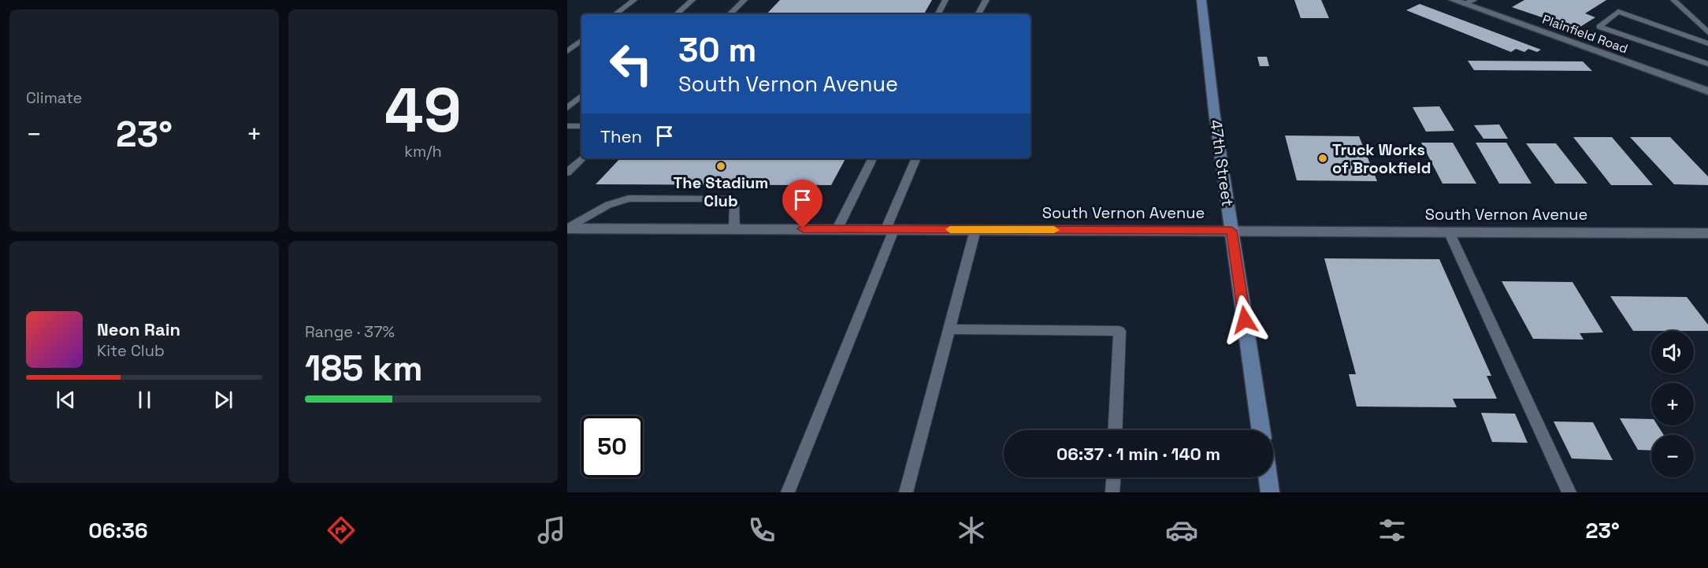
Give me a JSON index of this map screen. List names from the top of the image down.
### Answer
{
  "streets": {
    "main road": ["47th Street"],
    "street": ["Plainfield Road", "South Vernon Avenue"]
  },
  "crossings": [
    ["47th Street", "South Vernon Avenue"]
  ],
  "places": ["Truck Works of Brookfield", "The Stadium Club"],
  "page": {
    "tile": [
      "Climate",
      ["49", "km/h"],
      ["Range · 37%", "185 km"]
    ],
    "turn": ["30 m", "South Vernon Avenue"],
    "then": "Then",
    "heat": ["−", "23°", "+"],
    "song": ["Neon Rain", "Kite Club"],
    "map_buttons": ["+", "−"],
    "limit": "50",
    "trip": "06:37 · 1 min · 140 m",
    "tabs": ["06:36", "23°"]
  }
}
